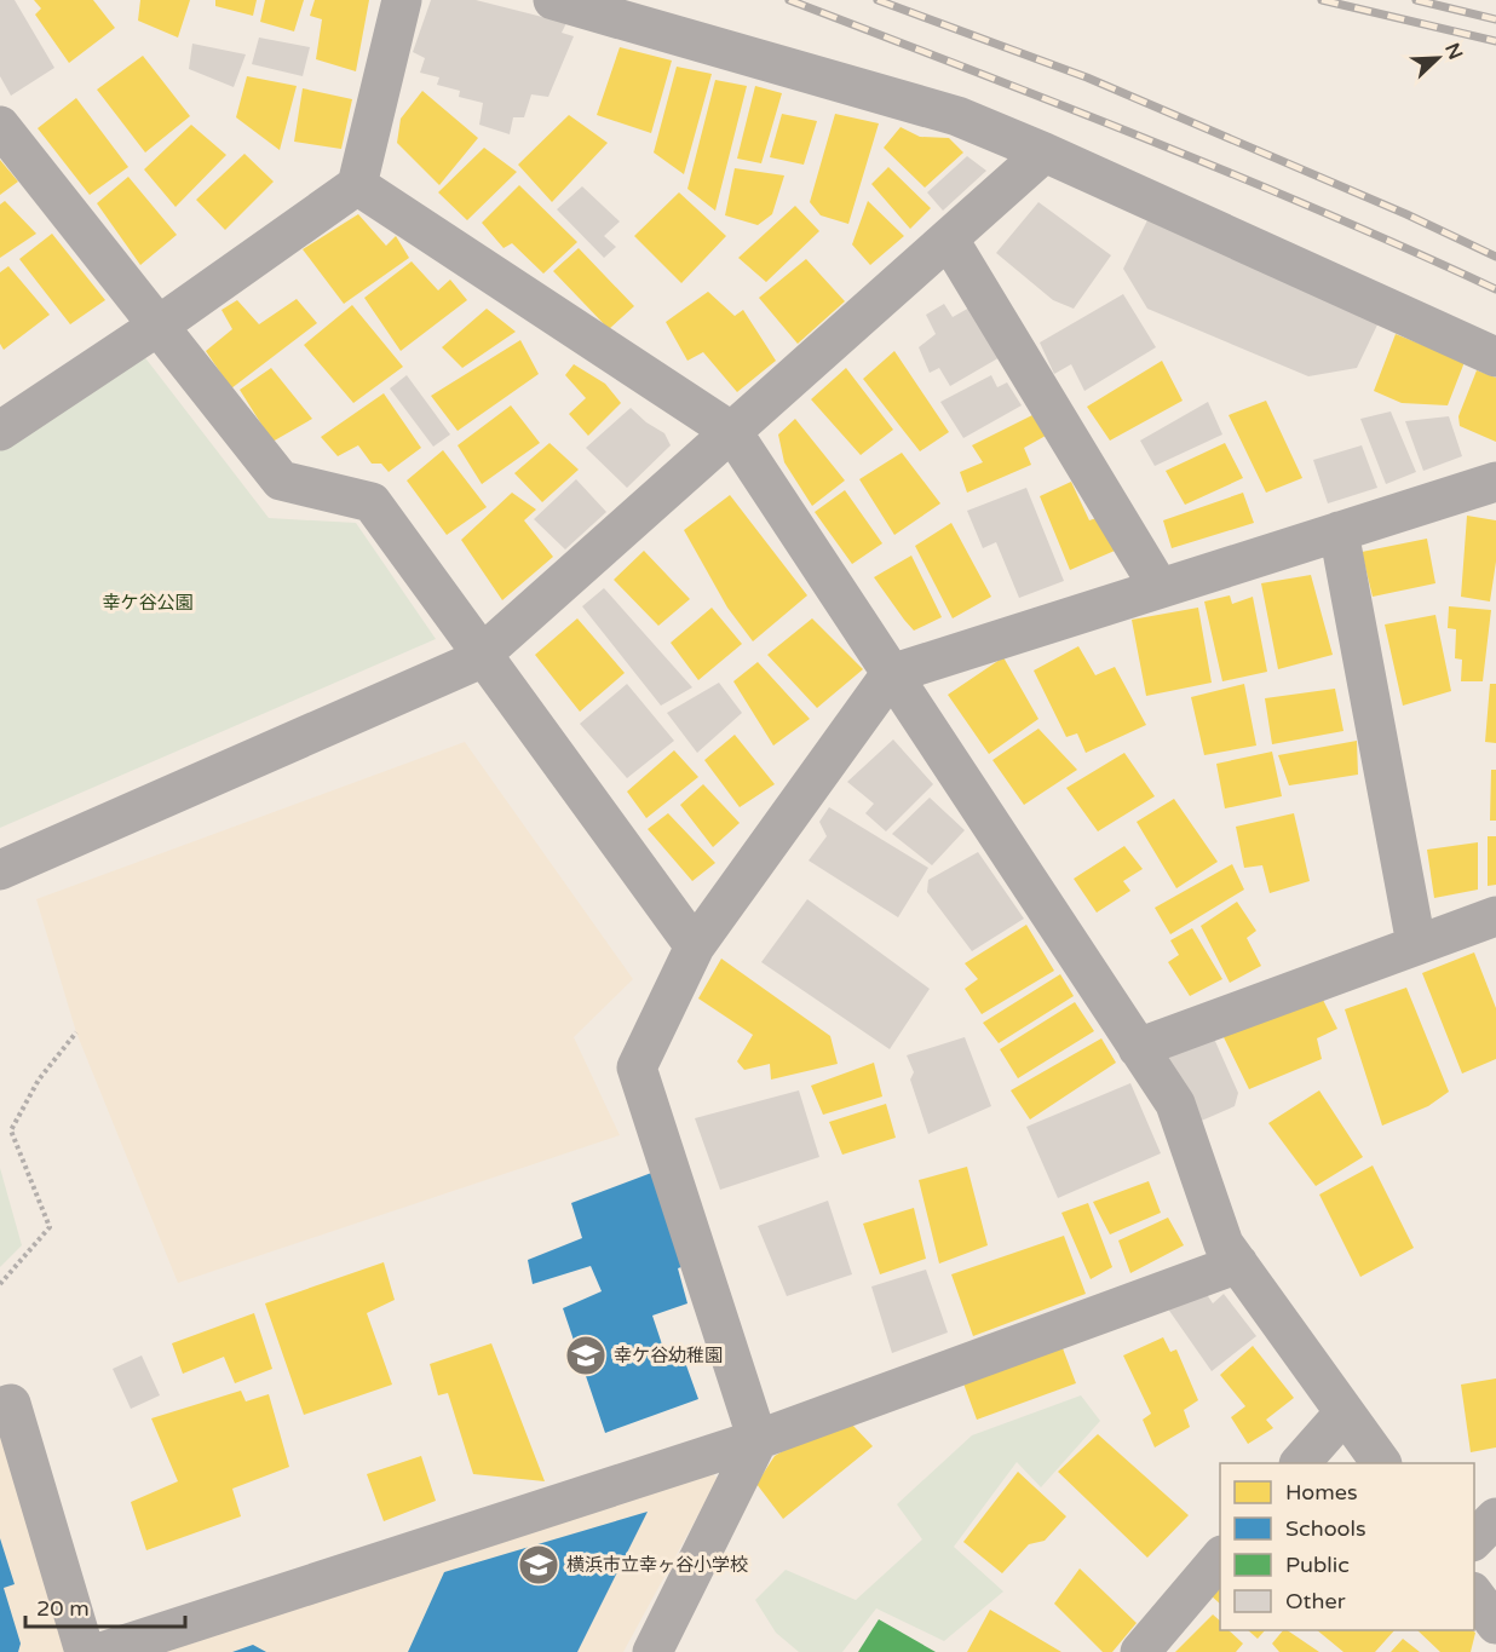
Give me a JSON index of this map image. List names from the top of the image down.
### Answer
{
  "parks": ["幸ケ谷公園"],
  "places": {
    "school or university": ["幸ケ谷幼稚園", "横浜市立幸ヶ谷小学校"]
  },
  "legend": [
    "Homes",
    "Schools",
    "Public",
    "Other"
  ],
  "scale_bar": "20 m",
  "north": "top right"
}
